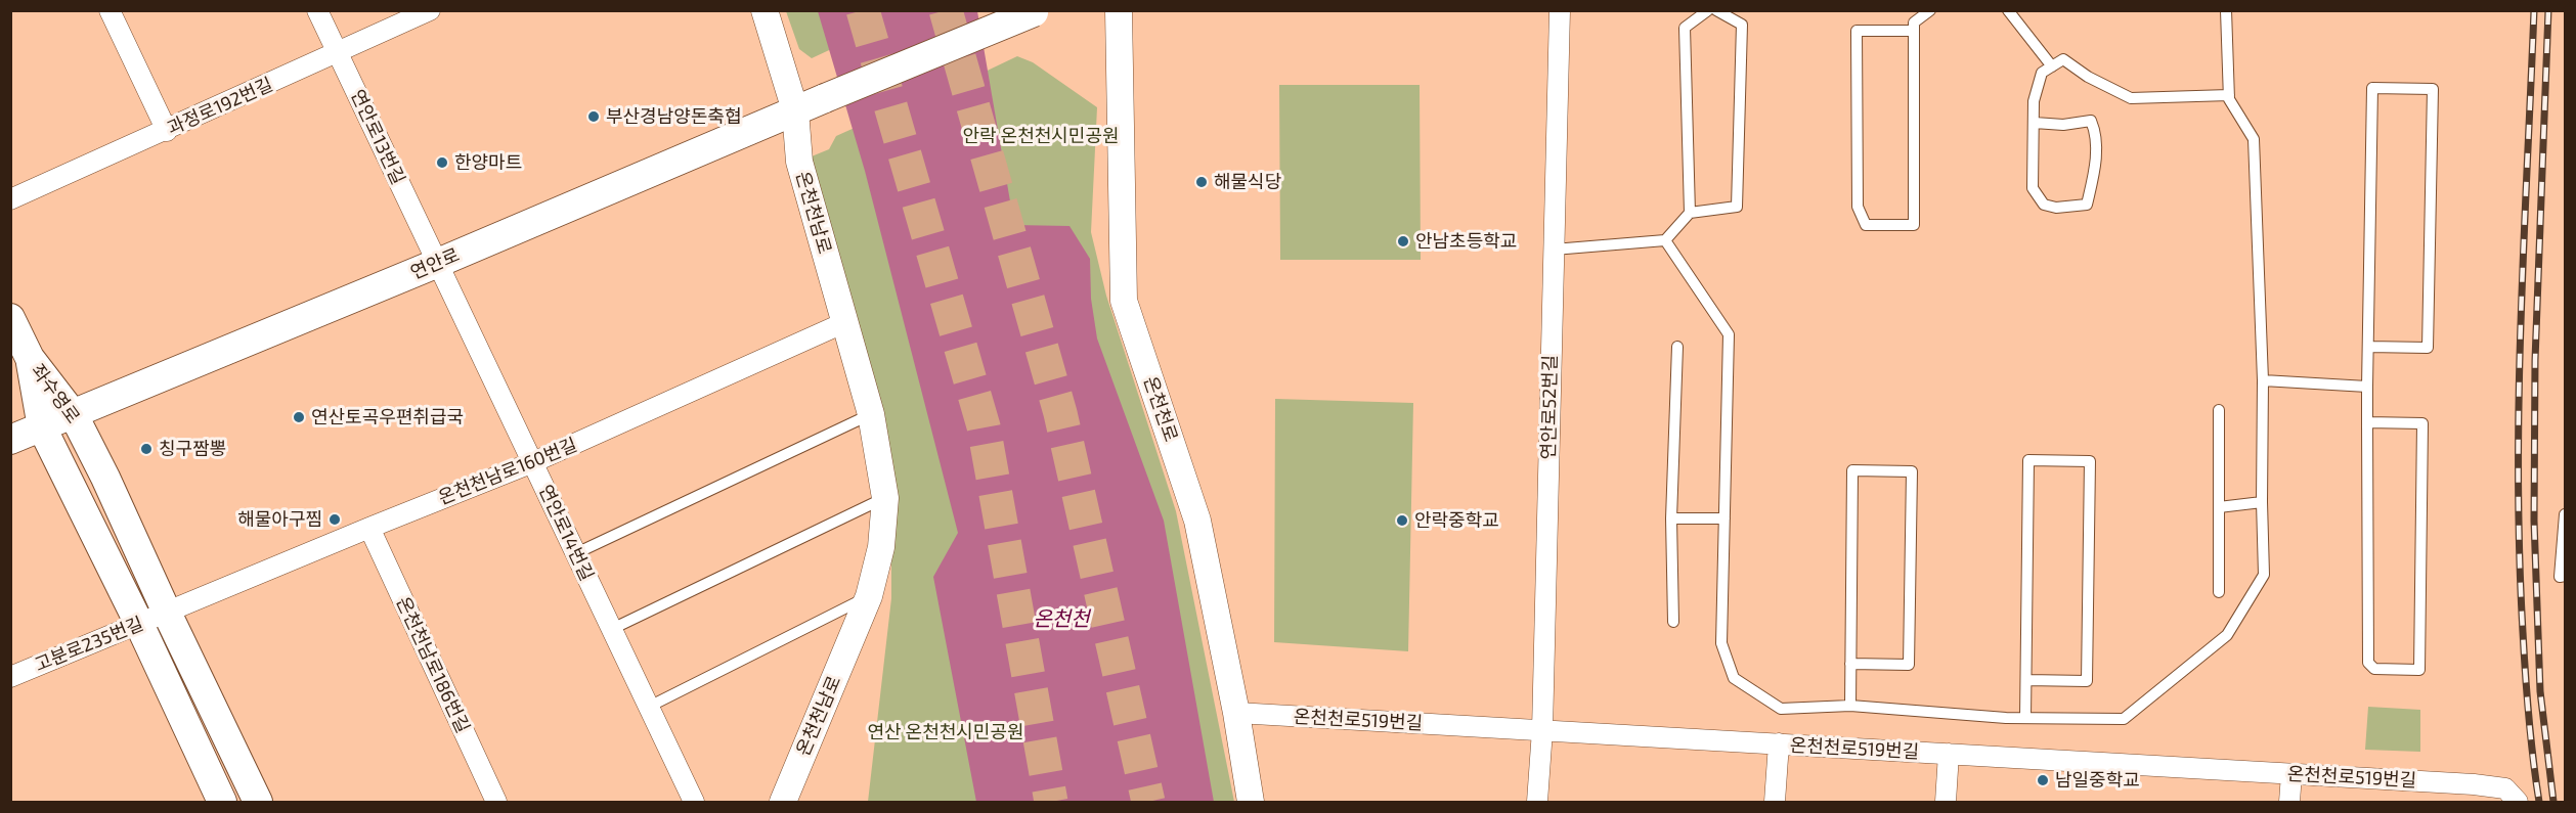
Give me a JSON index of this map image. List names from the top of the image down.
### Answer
{
  "streets": {
    "main road": ["연안로", "좌수영로"],
    "street": [
      "과정로192번길",
      "연안로13번길",
      "온천천남로",
      "연안로52번길",
      "온천천로",
      "온천천남로160번길",
      "연안로14번길",
      "고분로235번길",
      "온천천남로186번길",
      "온천천로519번길"
    ]
  },
  "crossings": [
    ["과정로192번길", "연안로13번길"],
    ["연안로13번길", "연안로"],
    ["연안로13번길", "연안로14번길"],
    ["온천천남로", "연안로"],
    ["온천천남로", "온천천남로160번길"],
    ["연안로", "좌수영로"],
    ["연안로", "연안로14번길"],
    ["좌수영로", "온천천남로160번길"],
    ["좌수영로", "고분로235번길"],
    ["연안로52번길", "온천천로519번길"],
    ["온천천로", "온천천로519번길"],
    ["온천천남로160번길", "연안로14번길"],
    ["온천천남로160번길", "고분로235번길"],
    ["온천천남로160번길", "온천천남로186번길"]
  ],
  "water": ["온천천"],
  "parks": ["안락 온천천시민공원", "연산 온천천시민공원"],
  "places": [
    "부산경남양돈축협",
    "한양마트",
    "해물식당",
    "안남초등학교",
    "연산토곡우편취급국",
    "칭구짬뽕",
    "해물아구찜",
    "안락중학교",
    "남일중학교"
  ]
}
